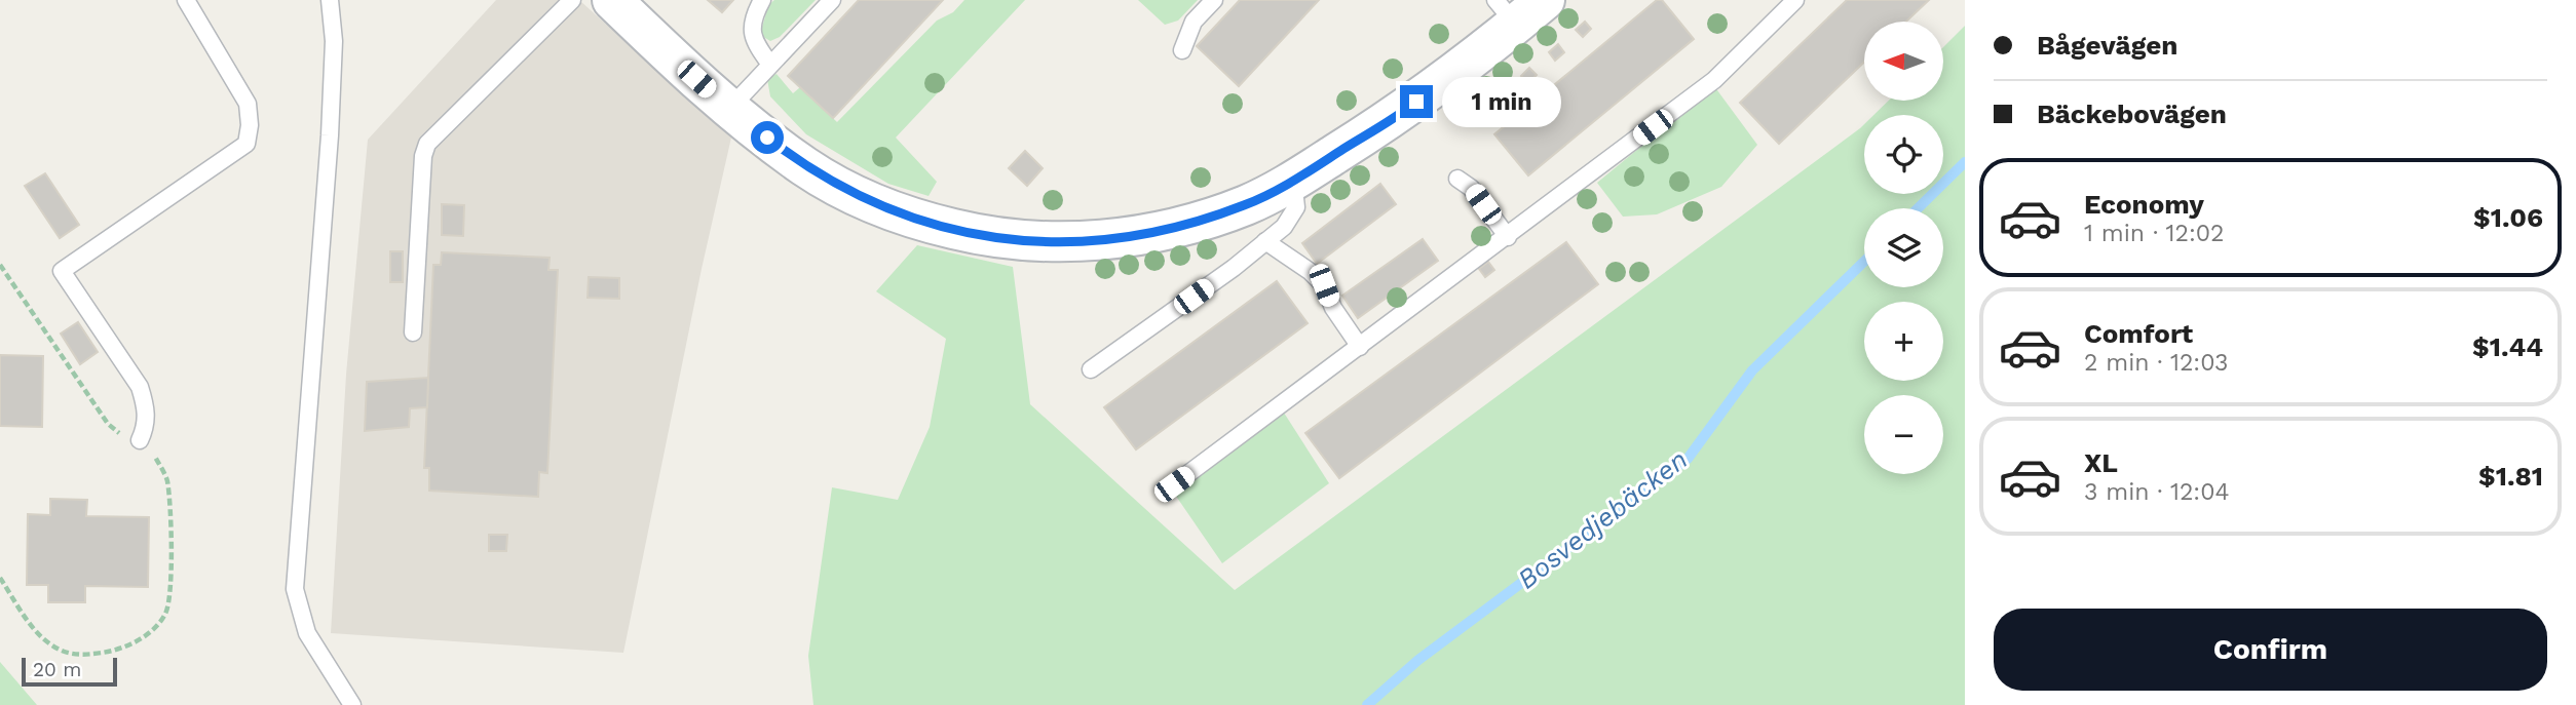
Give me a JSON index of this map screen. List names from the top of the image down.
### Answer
{
  "water": ["Bosvedjebäcken"],
  "scale_bar": "20 m",
  "north": "left",
  "page": {
    "banner": ["Bågevägen", "Bäckebovägen"],
    "map_buttons": ["+", "−"],
    "bubble": "1 min",
    "list": [
      {
        "name": "Economy",
        "note": "1 min · 12:02",
        "value": "$1.06"
      },
      {
        "name": "Comfort",
        "note": "2 min · 12:03",
        "value": "$1.44"
      },
      {
        "name": "XL",
        "note": "3 min · 12:04",
        "value": "$1.81"
      }
    ],
    "buttons": "Confirm",
    "scale": "20 m"
  }
}
